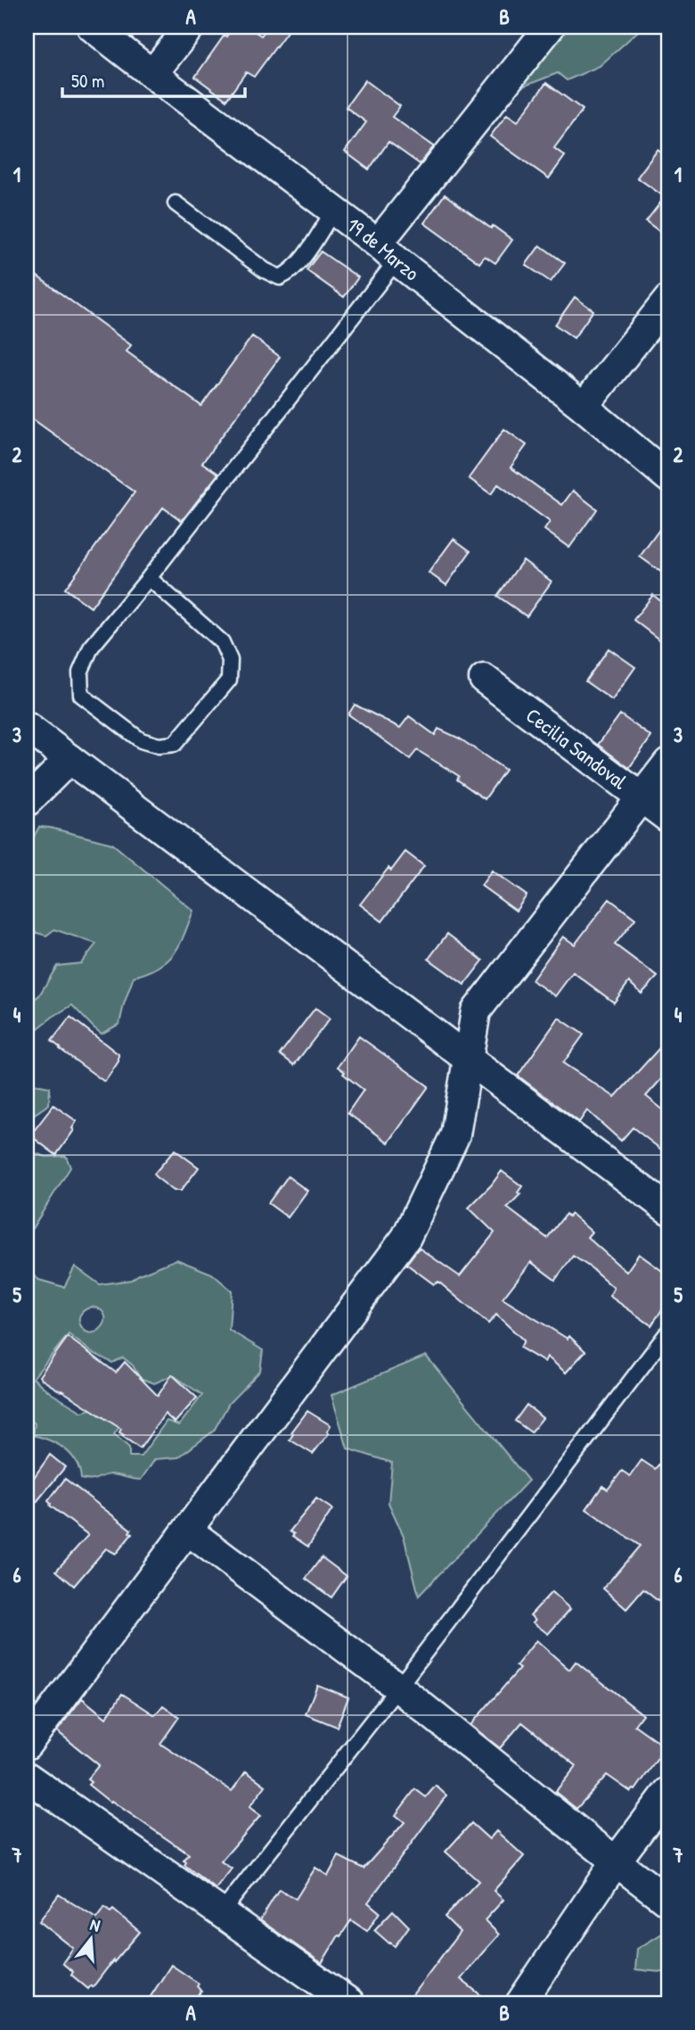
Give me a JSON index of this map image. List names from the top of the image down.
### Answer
{
  "streets": {
    "street": ["19 de Marzo", "Cecilia Sandoval"]
  },
  "scale_bar": "50 m",
  "north": "top",
  "grid": {
    "columns": ["A", "B"],
    "rows": [
      "1",
      "2",
      "3",
      "4",
      "5",
      "6",
      "7"
    ]
  }
}
